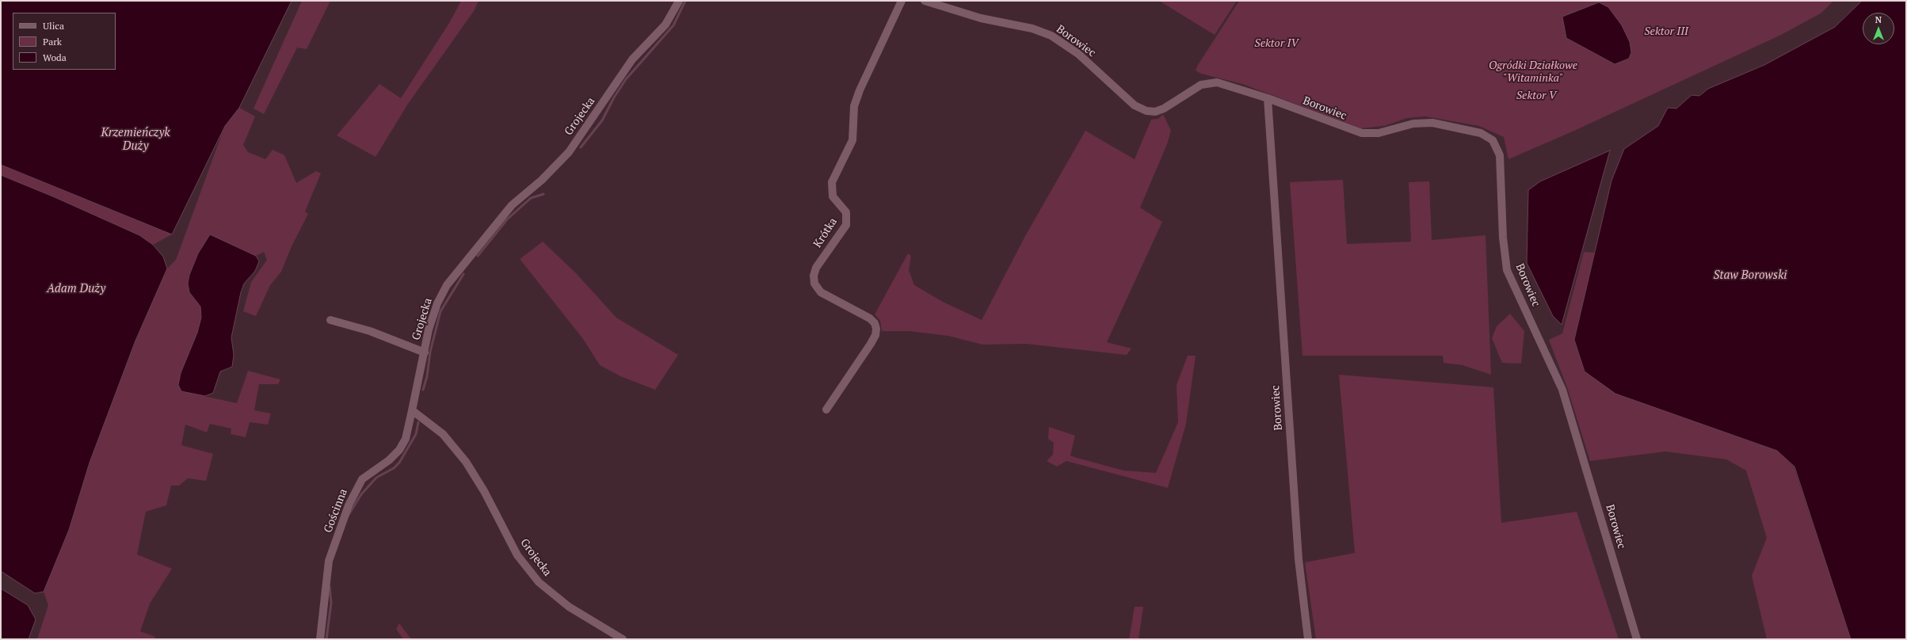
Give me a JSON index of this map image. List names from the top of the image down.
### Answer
{
  "streets": {
    "street": [
      "Borowiec",
      "Grojecka",
      "Krótka",
      "Gościnna"
    ]
  },
  "crossings": [
    ["Grojecka", "Gościnna"]
  ],
  "water": ["Krzemieńczyk Duży", "Staw Borowski", "Adam Duży"],
  "parks": [
    "Sektor III",
    "Sektor IV",
    "Ogródki Działkowe \"Witaminka\"",
    "Sektor V"
  ],
  "legend": ["Ulica", "Park", "Woda"],
  "north": "top"
}
